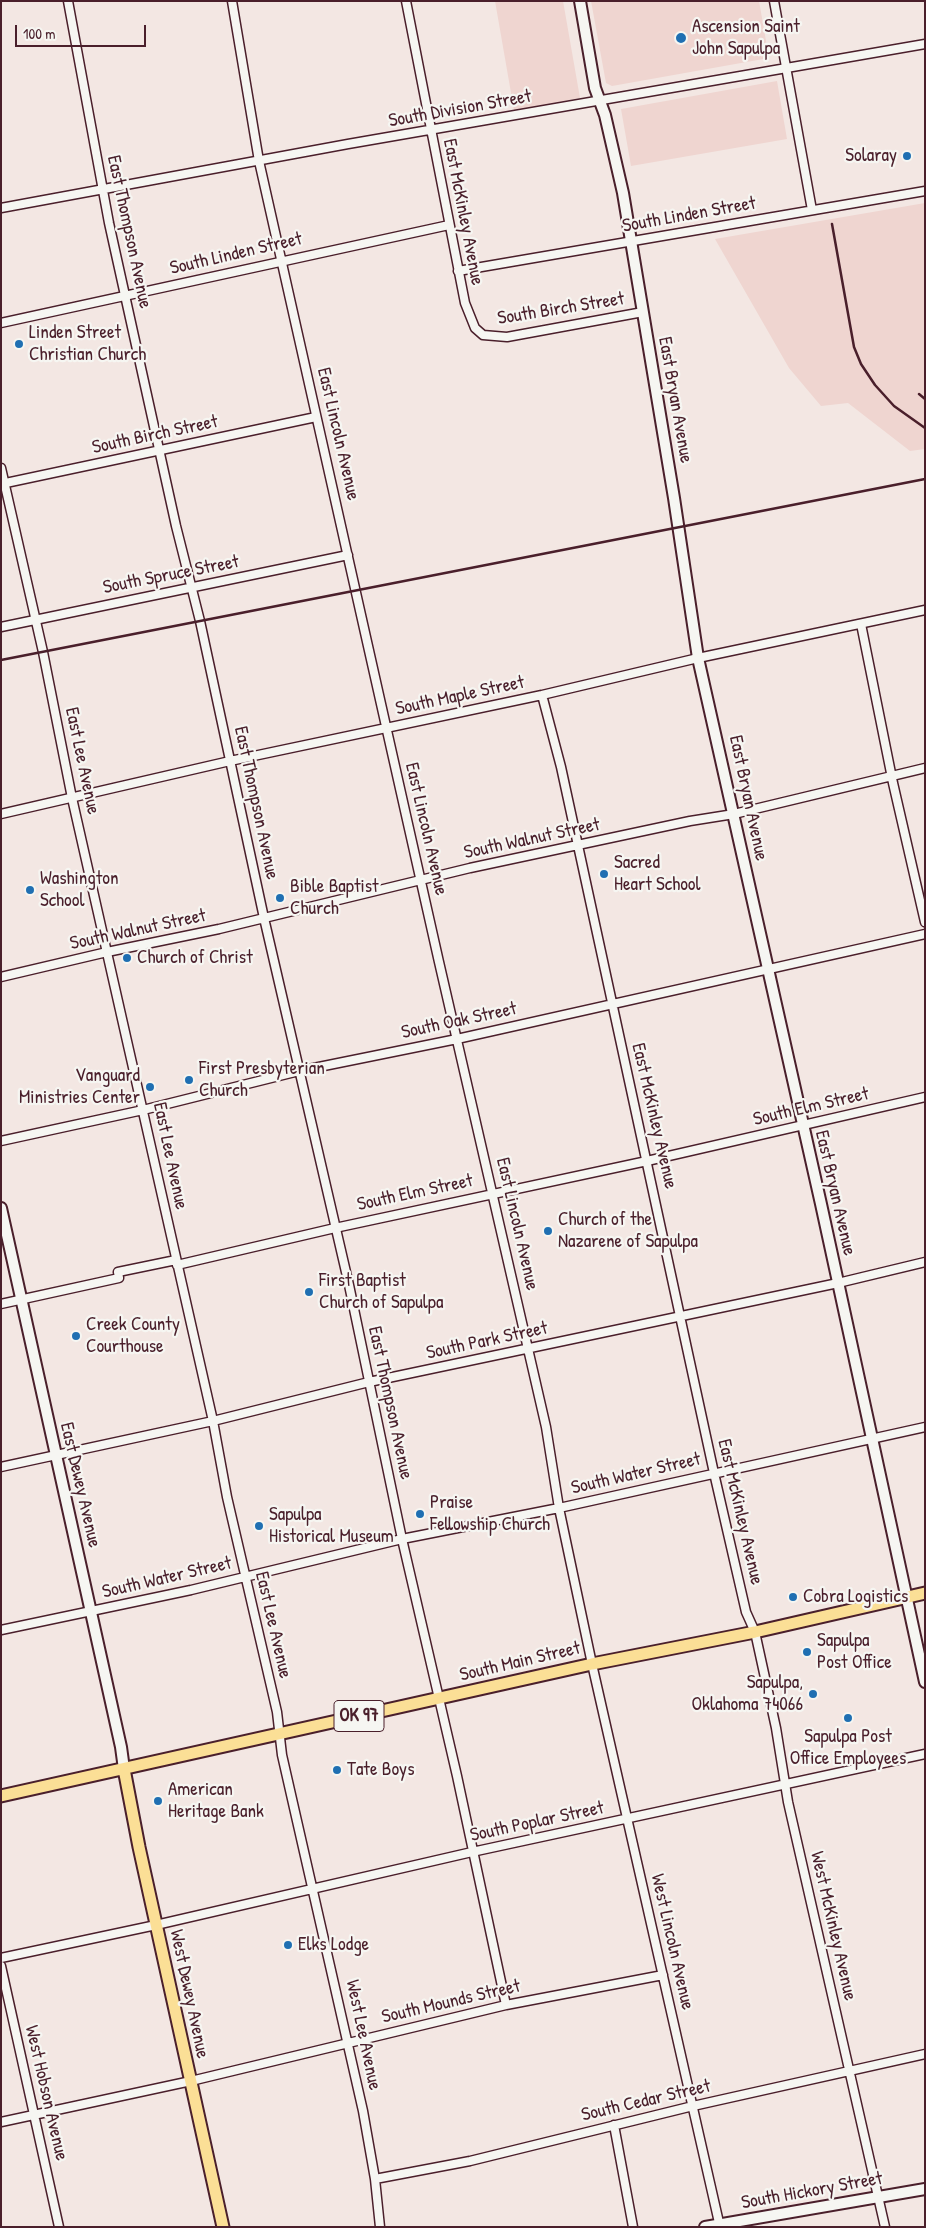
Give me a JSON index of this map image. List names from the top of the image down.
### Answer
{
  "streets": {
    "main road": ["South Main Street", "OK 97", "West Dewey Avenue"],
    "street": [
      "South Division Street",
      "East McKinley Avenue",
      "South Linden Street",
      "East Thompson Avenue",
      "South Birch Street",
      "East Bryan Avenue",
      "East Lincoln Avenue",
      "South Spruce Street",
      "South Maple Street",
      "East Lee Avenue",
      "South Walnut Street",
      "South Oak Street",
      "South Elm Street",
      "South Park Street",
      "South Water Street",
      "East Dewey Avenue",
      "South Poplar Street",
      "West McKinley Avenue",
      "West Lincoln Avenue",
      "South Mounds Street",
      "West Lee Avenue",
      "West Hobson Avenue",
      "South Cedar Street",
      "South Hickory Street"
    ]
  },
  "crossings": [
    ["South Division Street", "East McKinley Avenue"],
    ["South Division Street", "East Thompson Avenue"],
    ["South Division Street", "East Bryan Avenue"],
    ["South Division Street", "East Lincoln Avenue"],
    ["East McKinley Avenue", "South Linden Street"],
    ["East McKinley Avenue", "South Birch Street"],
    ["East McKinley Avenue", "South Maple Street"],
    ["East McKinley Avenue", "South Walnut Street"],
    ["East McKinley Avenue", "South Oak Street"],
    ["East McKinley Avenue", "South Elm Street"],
    ["East McKinley Avenue", "South Park Street"],
    ["East McKinley Avenue", "South Water Street"],
    ["East McKinley Avenue", "South Main Street"],
    ["East McKinley Avenue", "West McKinley Avenue"],
    ["South Linden Street", "East Thompson Avenue"],
    ["South Linden Street", "East Bryan Avenue"],
    ["South Linden Street", "East Lincoln Avenue"],
    ["East Thompson Avenue", "South Birch Street"],
    ["East Thompson Avenue", "South Spruce Street"],
    ["East Thompson Avenue", "South Maple Street"],
    ["East Thompson Avenue", "South Walnut Street"],
    ["East Thompson Avenue", "South Oak Street"],
    ["East Thompson Avenue", "South Elm Street"],
    ["East Thompson Avenue", "South Park Street"],
    ["East Thompson Avenue", "South Water Street"],
    ["East Thompson Avenue", "South Main Street"],
    ["East Thompson Avenue", "South Poplar Street"],
    ["East Thompson Avenue", "South Mounds Street"],
    ["South Birch Street", "East Bryan Avenue"],
    ["South Birch Street", "East Lincoln Avenue"],
    ["South Birch Street", "East Lee Avenue"],
    ["East Bryan Avenue", "South Maple Street"],
    ["East Bryan Avenue", "South Walnut Street"],
    ["East Bryan Avenue", "South Oak Street"],
    ["East Bryan Avenue", "South Elm Street"],
    ["East Bryan Avenue", "South Park Street"],
    ["East Bryan Avenue", "South Water Street"],
    ["East Bryan Avenue", "South Main Street"],
    ["East Lincoln Avenue", "South Spruce Street"],
    ["East Lincoln Avenue", "South Maple Street"],
    ["East Lincoln Avenue", "South Walnut Street"],
    ["East Lincoln Avenue", "South Oak Street"],
    ["East Lincoln Avenue", "South Elm Street"],
    ["East Lincoln Avenue", "South Park Street"],
    ["East Lincoln Avenue", "South Water Street"],
    ["East Lincoln Avenue", "South Main Street"],
    ["East Lincoln Avenue", "West Lincoln Avenue"],
    ["South Spruce Street", "East Lee Avenue"],
    ["South Maple Street", "East Lee Avenue"],
    ["East Lee Avenue", "South Walnut Street"],
    ["East Lee Avenue", "South Oak Street"],
    ["East Lee Avenue", "South Elm Street"],
    ["East Lee Avenue", "South Park Street"],
    ["East Lee Avenue", "South Water Street"],
    ["East Lee Avenue", "South Main Street"],
    ["East Lee Avenue", "West Lee Avenue"],
    ["South Elm Street", "East Dewey Avenue"],
    ["South Park Street", "East Dewey Avenue"],
    ["South Water Street", "East Dewey Avenue"],
    ["East Dewey Avenue", "South Main Street"],
    ["East Dewey Avenue", "OK 97"],
    ["East Dewey Avenue", "West Dewey Avenue"],
    ["South Main Street", "OK 97"],
    ["South Main Street", "West McKinley Avenue"],
    ["South Main Street", "West Lincoln Avenue"],
    ["South Main Street", "West Dewey Avenue"],
    ["South Main Street", "West Lee Avenue"],
    ["OK 97", "West Dewey Avenue"],
    ["South Poplar Street", "West McKinley Avenue"],
    ["South Poplar Street", "West Lincoln Avenue"],
    ["South Poplar Street", "West Dewey Avenue"],
    ["South Poplar Street", "West Lee Avenue"],
    ["West McKinley Avenue", "South Cedar Street"],
    ["West McKinley Avenue", "South Hickory Street"],
    ["West Lincoln Avenue", "South Mounds Street"],
    ["West Lincoln Avenue", "South Cedar Street"],
    ["West Lincoln Avenue", "South Hickory Street"],
    ["West Dewey Avenue", "South Mounds Street"],
    ["South Mounds Street", "West Lee Avenue"],
    ["South Mounds Street", "West Hobson Avenue"],
    ["West Lee Avenue", "South Cedar Street"]
  ],
  "places": [
    "Ascension Saint John Sapulpa",
    "Solaray",
    "Linden Street Christian Church",
    "Sacred Heart School",
    "Washington School",
    "Bible Baptist Church",
    "Church of Christ",
    "First Presbyterian Church",
    "Vanguard Ministries Center",
    "Church of the Nazarene of Sapulpa",
    "First Baptist Church of Sapulpa",
    "Creek County Courthouse",
    "Praise Fellowship Church",
    "Sapulpa Historical Museum",
    "Cobra Logistics",
    "Sapulpa Post Office",
    "Sapulpa, Oklahoma 74066",
    "Sapulpa Post Office Employees",
    "Tate Boys",
    "American Heritage Bank",
    "Elks Lodge"
  ],
  "scale_bar": "100 m"
}
